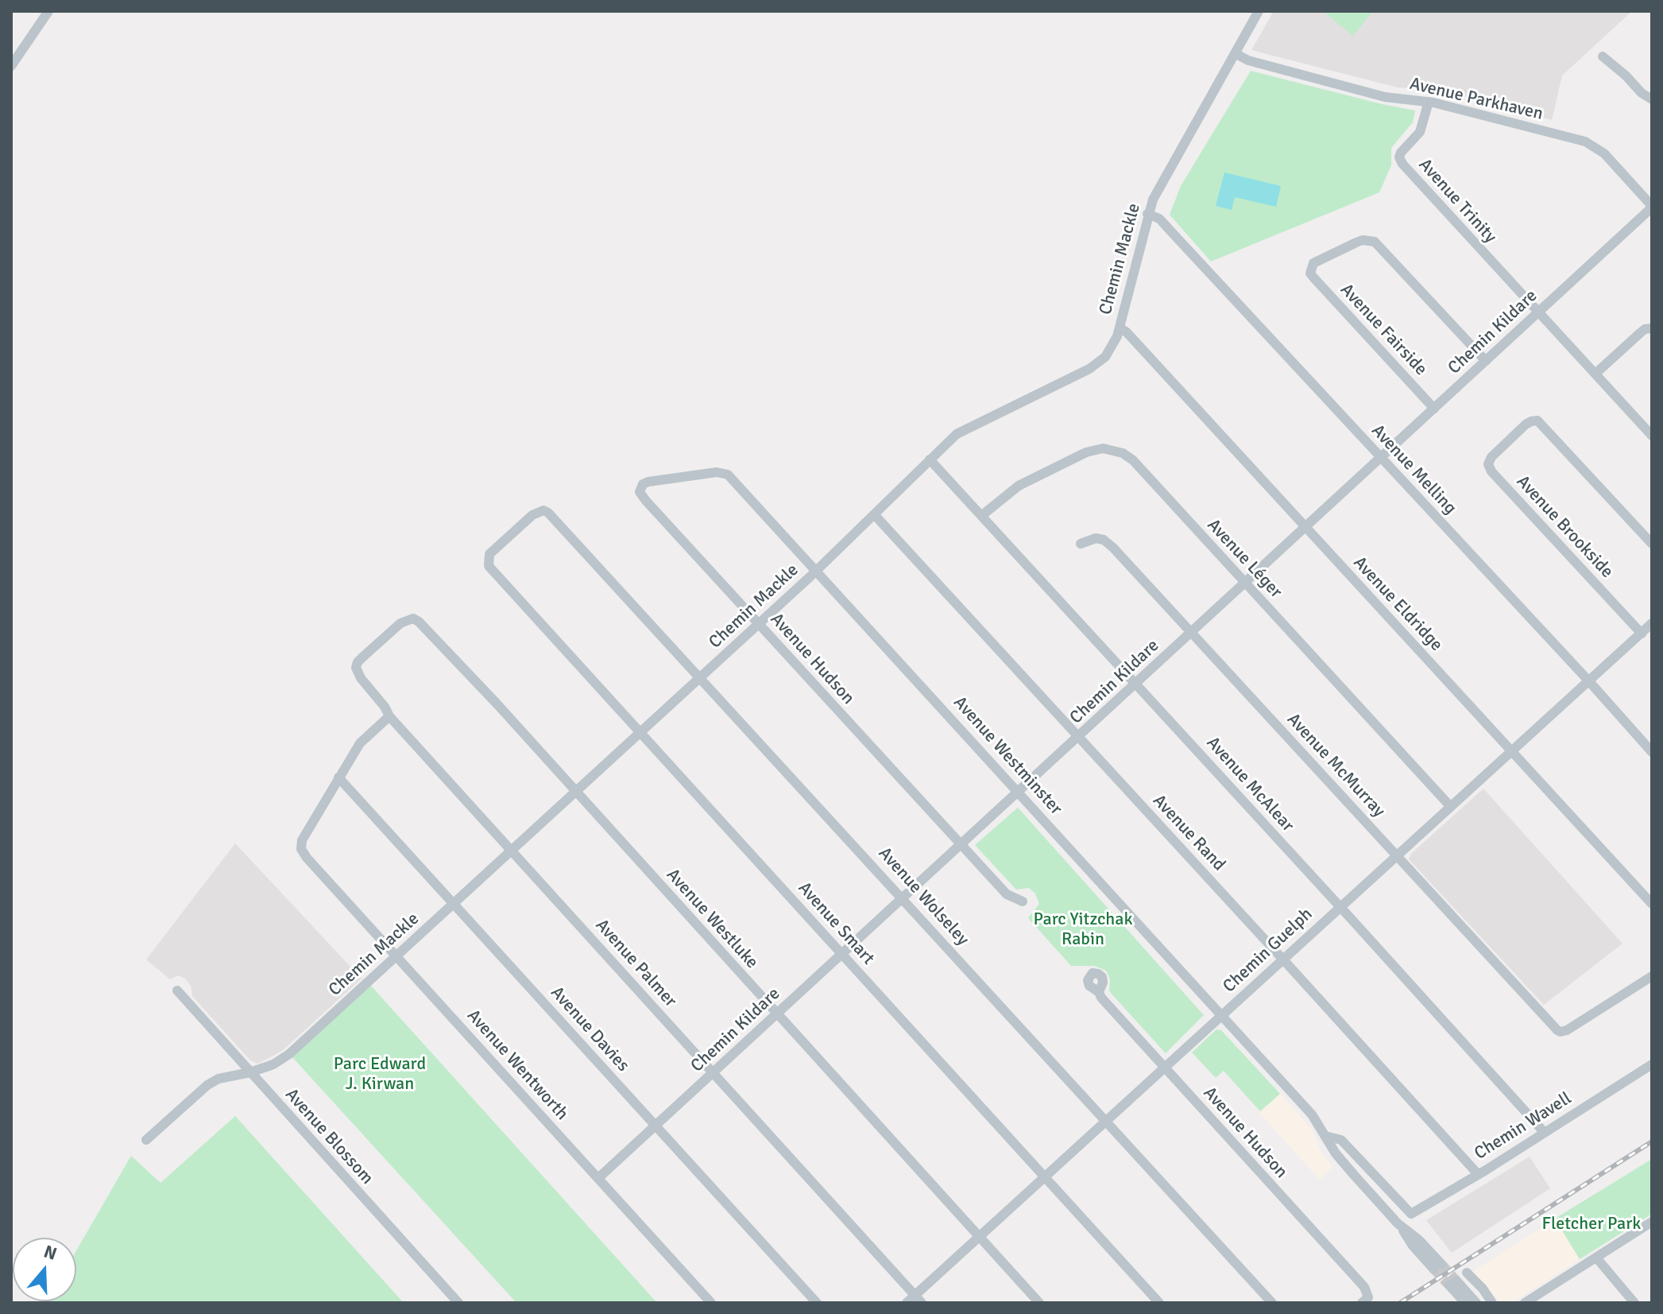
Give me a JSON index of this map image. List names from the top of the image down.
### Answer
{
  "streets": {
    "street": [
      "Avenue Parkhaven",
      "Avenue Trinity",
      "Chemin Mackle",
      "Avenue Fairside",
      "Chemin Kildare",
      "Avenue Melling",
      "Avenue Brookside",
      "Avenue Léger",
      "Avenue Eldridge",
      "Avenue Hudson",
      "Avenue Westminster",
      "Avenue McMurray",
      "Avenue McAlear",
      "Avenue Rand",
      "Avenue Wolseley",
      "Avenue Westluke",
      "Avenue Smart",
      "Chemin Guelph",
      "Avenue Palmer",
      "Avenue Davies",
      "Avenue Wentworth",
      "Chemin Wavell",
      "Avenue Blossom"
    ]
  },
  "crossings": [
    ["Avenue Parkhaven", "Avenue Trinity"],
    ["Avenue Parkhaven", "Chemin Mackle"],
    ["Avenue Parkhaven", "Chemin Kildare"],
    ["Avenue Trinity", "Chemin Kildare"],
    ["Chemin Mackle", "Avenue Melling"],
    ["Chemin Mackle", "Avenue Eldridge"],
    ["Chemin Mackle", "Avenue Hudson"],
    ["Chemin Mackle", "Avenue Westminster"],
    ["Chemin Mackle", "Avenue McAlear"],
    ["Chemin Mackle", "Avenue Rand"],
    ["Chemin Mackle", "Avenue Wolseley"],
    ["Chemin Mackle", "Avenue Westluke"],
    ["Chemin Mackle", "Avenue Smart"],
    ["Chemin Mackle", "Avenue Palmer"],
    ["Chemin Mackle", "Avenue Davies"],
    ["Chemin Mackle", "Avenue Wentworth"],
    ["Chemin Mackle", "Avenue Blossom"],
    ["Avenue Fairside", "Chemin Kildare"],
    ["Chemin Kildare", "Avenue Melling"],
    ["Chemin Kildare", "Avenue Léger"],
    ["Chemin Kildare", "Avenue Eldridge"],
    ["Chemin Kildare", "Avenue Hudson"],
    ["Chemin Kildare", "Avenue Westminster"],
    ["Chemin Kildare", "Avenue McMurray"],
    ["Chemin Kildare", "Avenue McAlear"],
    ["Chemin Kildare", "Avenue Rand"],
    ["Chemin Kildare", "Avenue Wolseley"],
    ["Chemin Kildare", "Avenue Westluke"],
    ["Chemin Kildare", "Avenue Smart"],
    ["Chemin Kildare", "Avenue Palmer"],
    ["Chemin Kildare", "Avenue Davies"],
    ["Chemin Kildare", "Avenue Wentworth"],
    ["Avenue Melling", "Chemin Guelph"],
    ["Avenue Brookside", "Chemin Guelph"],
    ["Avenue Léger", "Avenue McAlear"],
    ["Avenue Léger", "Chemin Guelph"],
    ["Avenue Eldridge", "Chemin Guelph"],
    ["Avenue Hudson", "Avenue Westminster"],
    ["Avenue Hudson", "Chemin Guelph"],
    ["Avenue Westminster", "Chemin Guelph"],
    ["Avenue Westminster", "Chemin Wavell"],
    ["Avenue McMurray", "Chemin Guelph"],
    ["Avenue McAlear", "Chemin Guelph"],
    ["Avenue McAlear", "Chemin Wavell"],
    ["Avenue Rand", "Chemin Guelph"],
    ["Avenue Rand", "Chemin Wavell"],
    ["Avenue Wolseley", "Avenue Smart"],
    ["Avenue Wolseley", "Chemin Guelph"],
    ["Avenue Westluke", "Chemin Guelph"],
    ["Avenue Westluke", "Avenue Palmer"],
    ["Avenue Smart", "Chemin Guelph"],
    ["Chemin Guelph", "Avenue Palmer"],
    ["Avenue Davies", "Avenue Wentworth"]
  ],
  "parks": ["Parc Yitzchak Rabin", "Parc Edward J. Kirwan", "Fletcher Park"],
  "north": "top"
}
